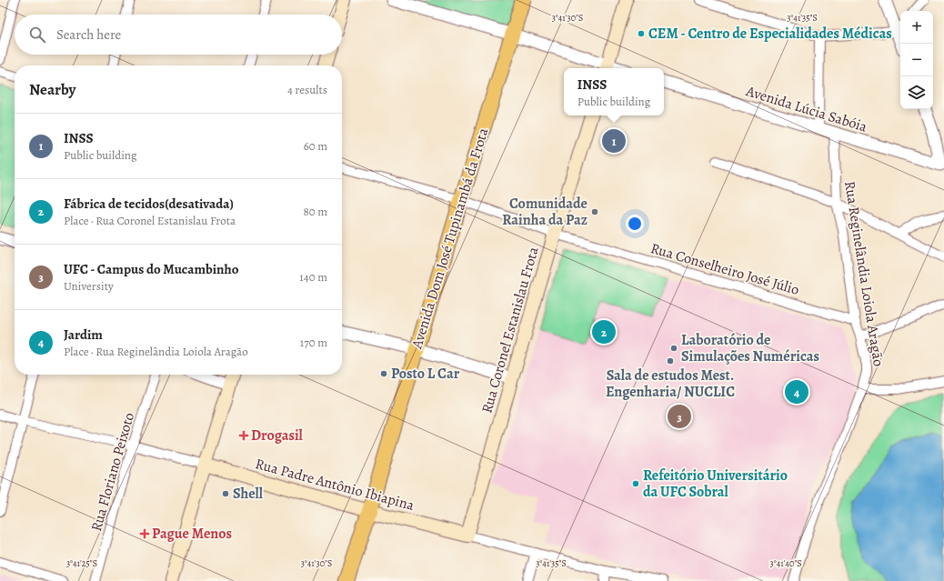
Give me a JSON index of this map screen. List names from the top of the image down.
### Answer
{
  "streets": {
    "main road": ["Avenida Dom José Tupinambá da Frota", "Rua Coronel Estanislau Frota", "Rua Padre Antônio Ibiapina"],
    "street": [
      "Avenida Lúcia Sabóia",
      "Rua Conselheiro José Júlio",
      "Rua Reginelândia Loiola Aragão",
      "Rua Floriano Peixoto"
    ]
  },
  "crossings": [
    ["Avenida Lúcia Sabóia", "Rua Reginelândia Loiola Aragão"],
    ["Avenida Dom José Tupinambá da Frota", "Rua Conselheiro José Júlio"],
    ["Avenida Dom José Tupinambá da Frota", "Rua Padre Antônio Ibiapina"],
    ["Rua Conselheiro José Júlio", "Rua Reginelândia Loiola Aragão"],
    ["Rua Conselheiro José Júlio", "Rua Coronel Estanislau Frota"],
    ["Rua Coronel Estanislau Frota", "Rua Padre Antônio Ibiapina"],
    ["Rua Floriano Peixoto", "Rua Padre Antônio Ibiapina"]
  ],
  "places": {
    "other": [
      "CEM - Centro de Especialidades Médicas",
      "Comunidade Rainha da Paz",
      "Laboratório de Simulações Numéricas",
      "Sala de estudos Mest. Engenharia/ NUCLIC",
      "Posto L Car",
      "Refeitório Universitário da UFC Sobral",
      "Shell"
    ],
    "health": ["Drogasil", "Pague Menos"]
  },
  "page": {
    "map_buttons": ["+", "−"],
    "search": "Search here",
    "heading": ["Nearby", "4 results"],
    "popup": ["INSS", "Public building"],
    "list": [
      {
        "mark": "1",
        "name": "INSS",
        "note": "Public building",
        "value": "60 m"
      },
      {
        "mark": "2",
        "name": "Fábrica de tecidos(desativada)",
        "note": "Place · Rua Coronel Estanislau Frota",
        "value": "80 m"
      },
      {
        "mark": "3",
        "name": "UFC - Campus do Mucambinho",
        "note": "University",
        "value": "140 m"
      },
      {
        "mark": "4",
        "name": "Jardim",
        "note": "Place · Rua Reginelândia Loiola Aragão",
        "value": "170 m"
      }
    ],
    "pins": [
      "1",
      "2",
      "4",
      "3"
    ]
  },
  "coordinates": [
    "3°41'30\"S",
    "3°41'35\"S",
    "3°41'25\"S",
    "3°41'40\"S"
  ]
}
